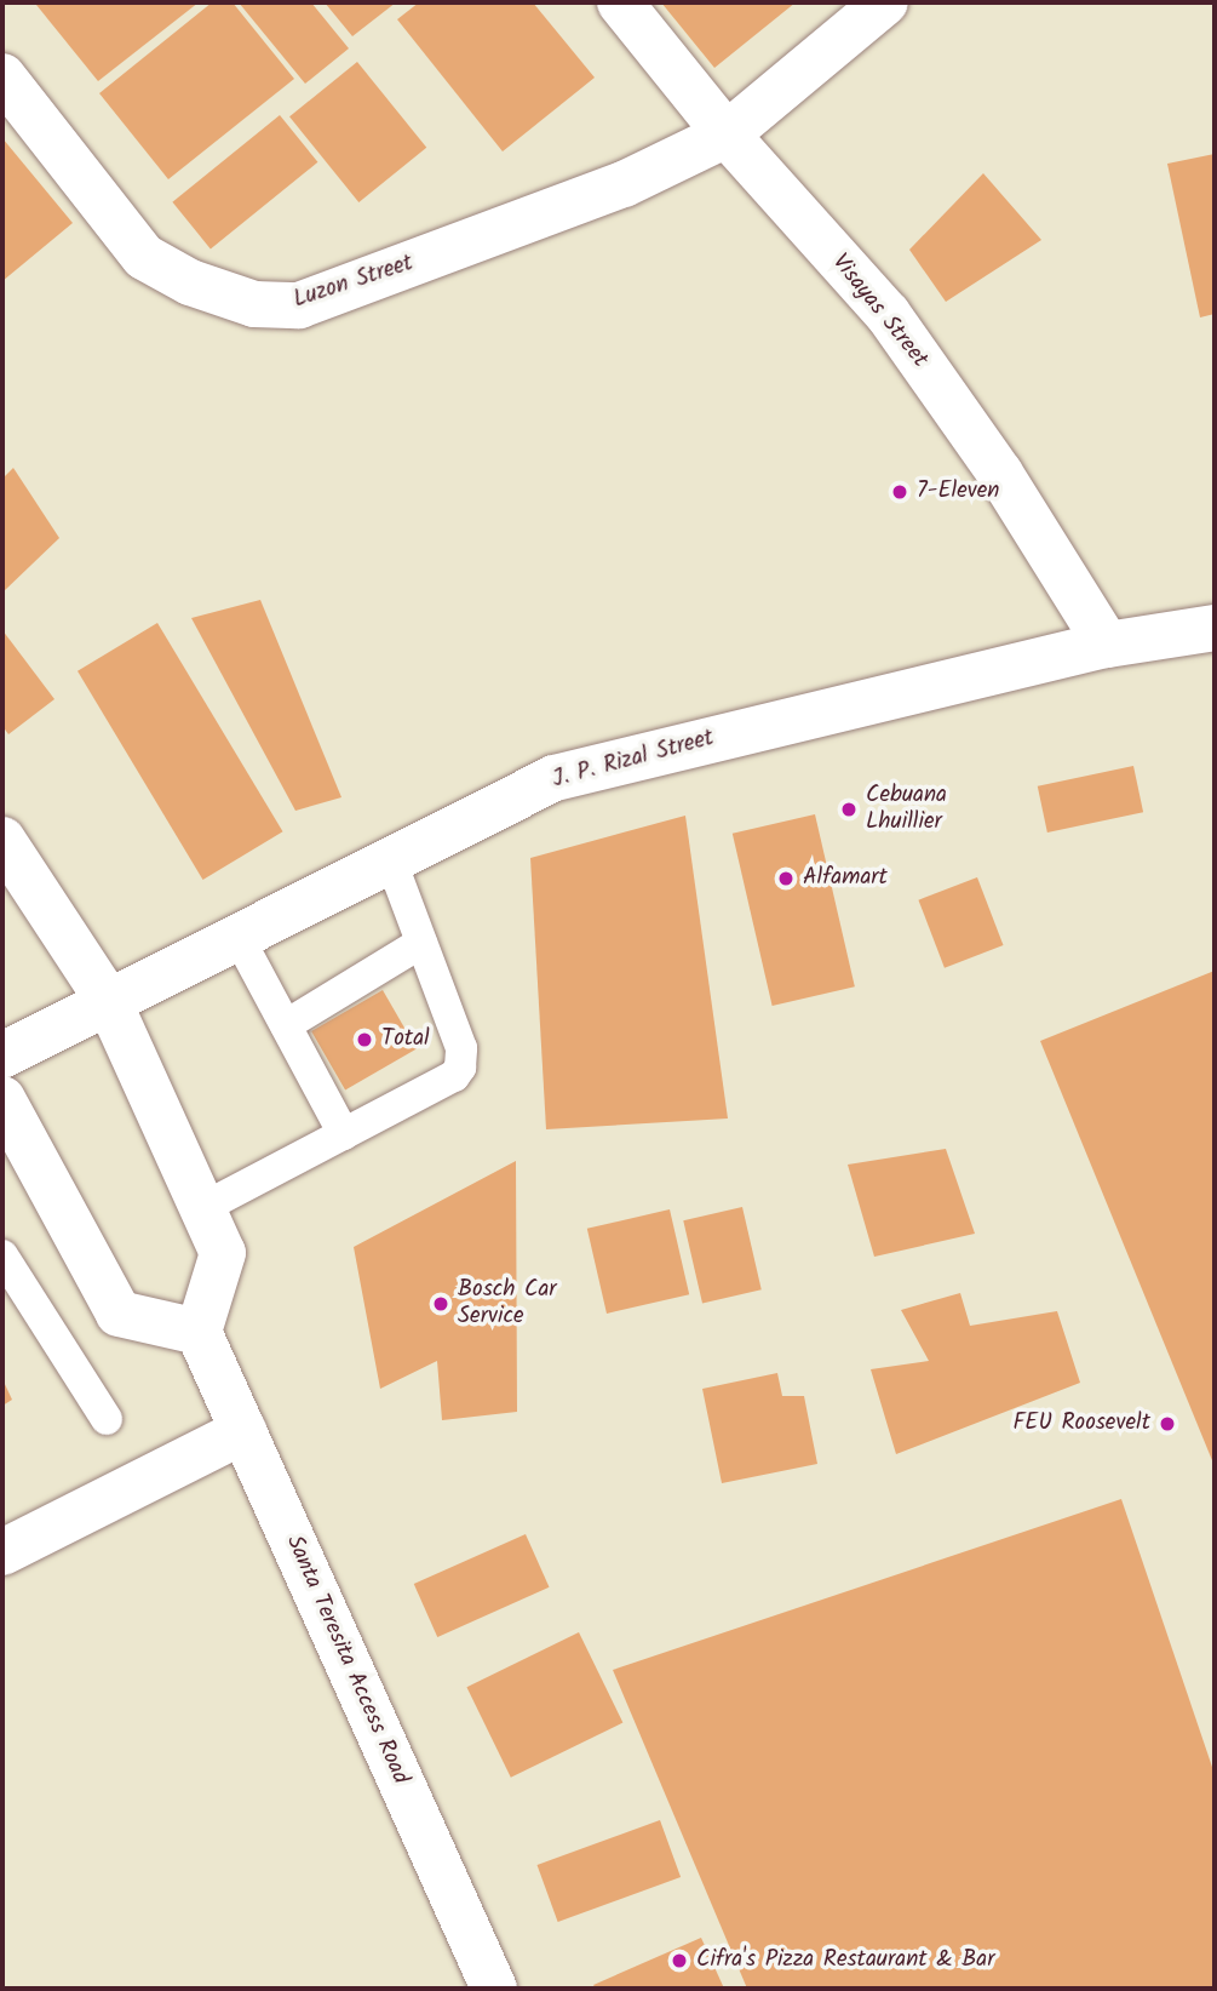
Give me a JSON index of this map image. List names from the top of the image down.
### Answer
{
  "streets": {
    "street": [
      "Luzon Street",
      "Visayas Street",
      "J. P. Rizal Street",
      "Santa Teresita Access Road"
    ]
  },
  "crossings": [
    ["Luzon Street", "Visayas Street"],
    ["Visayas Street", "J. P. Rizal Street"]
  ],
  "places": [
    "7-Eleven",
    "Cebuana Lhuillier",
    "Alfamart",
    "Total",
    "Bosch Car Service",
    "FEU Roosevelt",
    "Cifra's Pizza Restaurant & Bar"
  ]
}
